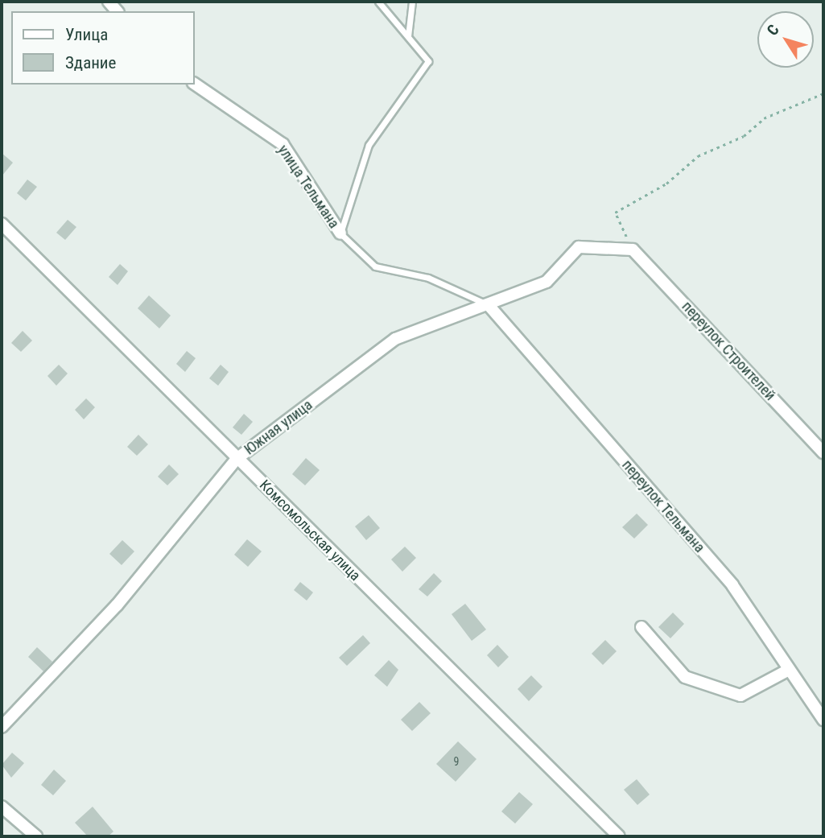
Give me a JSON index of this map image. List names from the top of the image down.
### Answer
{
  "streets": {
    "street": [
      "улица Тельмана",
      "переулок Строителей",
      "Южная улица",
      "переулок Тельмана",
      "Комсомольская улица"
    ]
  },
  "crossings": [
    ["переулок Строителей", "Южная улица"],
    ["Южная улица", "переулок Тельмана"],
    ["Южная улица", "Комсомольская улица"]
  ],
  "house_numbers": ["9"],
  "legend": ["Улица", "Здание"],
  "north": "top left"
}
